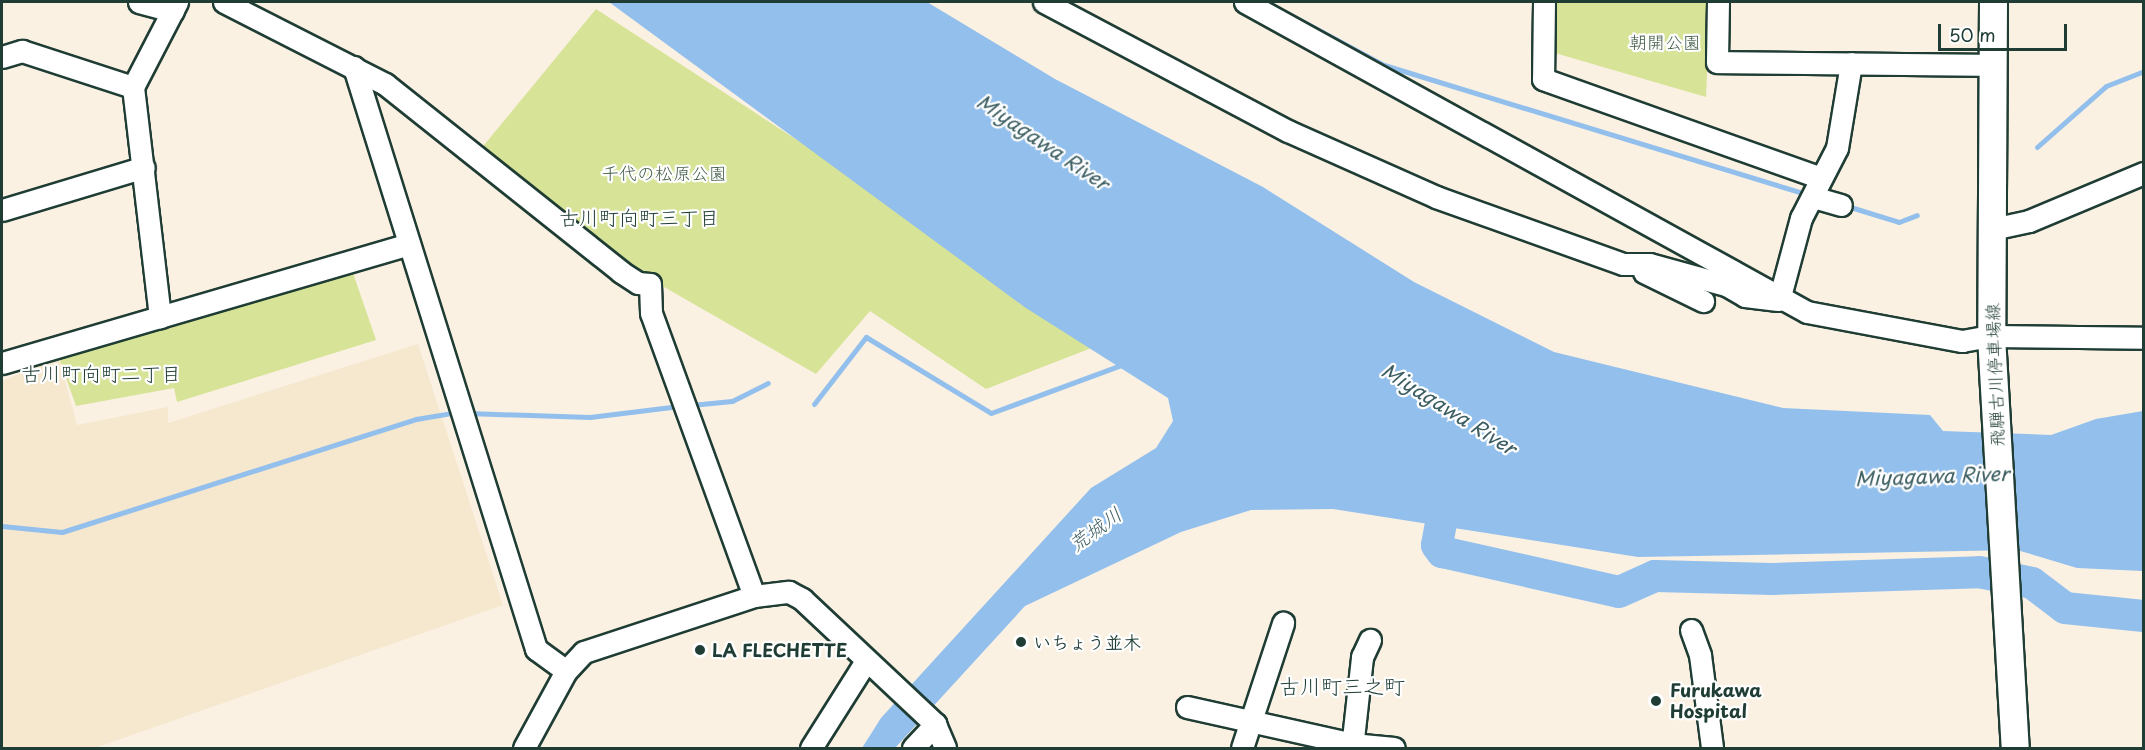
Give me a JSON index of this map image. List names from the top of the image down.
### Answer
{
  "streets": {
    "main road": ["飛騨古川停車場線"]
  },
  "districts": ["古川町向町三丁目", "古川町向町二丁目", "古川町三之町"],
  "water": ["Miyagawa River", "荒城川"],
  "parks": ["朝開公園", "千代の松原公園"],
  "places": ["いちょう並木", "LA FLECHETTE", "Furukawa Hospital"],
  "scale_bar": "50 m"
}
